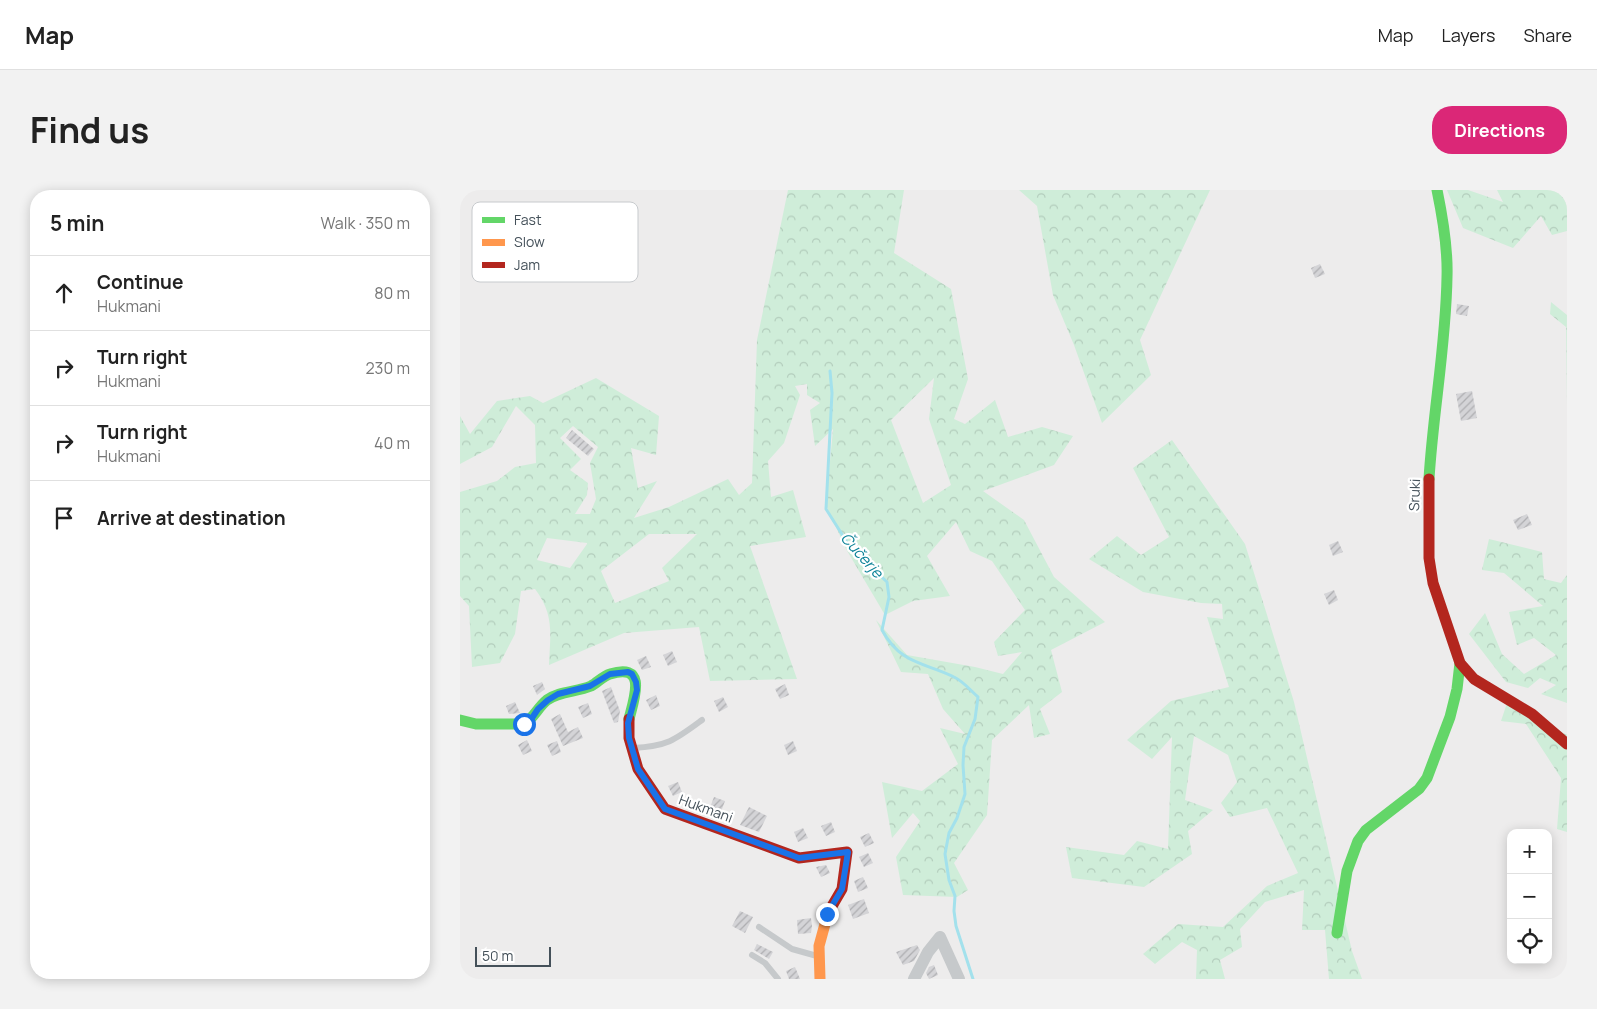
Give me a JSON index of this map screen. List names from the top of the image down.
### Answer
{
  "streets": {
    "street": ["Sruki", "Hukmani"]
  },
  "water": ["Čučerje"],
  "legend": ["Fast", "Slow", "Jam"],
  "scale_bar": "50 m",
  "page": {
    "header": "Map",
    "nav": ["Map", "Layers", "Share"],
    "title": "Find us",
    "buttons": "Directions",
    "heading": ["5 min", "Walk · 350 m"],
    "list": [
      ["Continue", "Hukmani", "80 m"],
      ["Turn right", "Hukmani", "230 m"],
      ["Turn right", "Hukmani", "40 m"],
      "Arrive at destination"
    ],
    "map_buttons": ["+", "−"],
    "scale": "50 m"
  }
}
